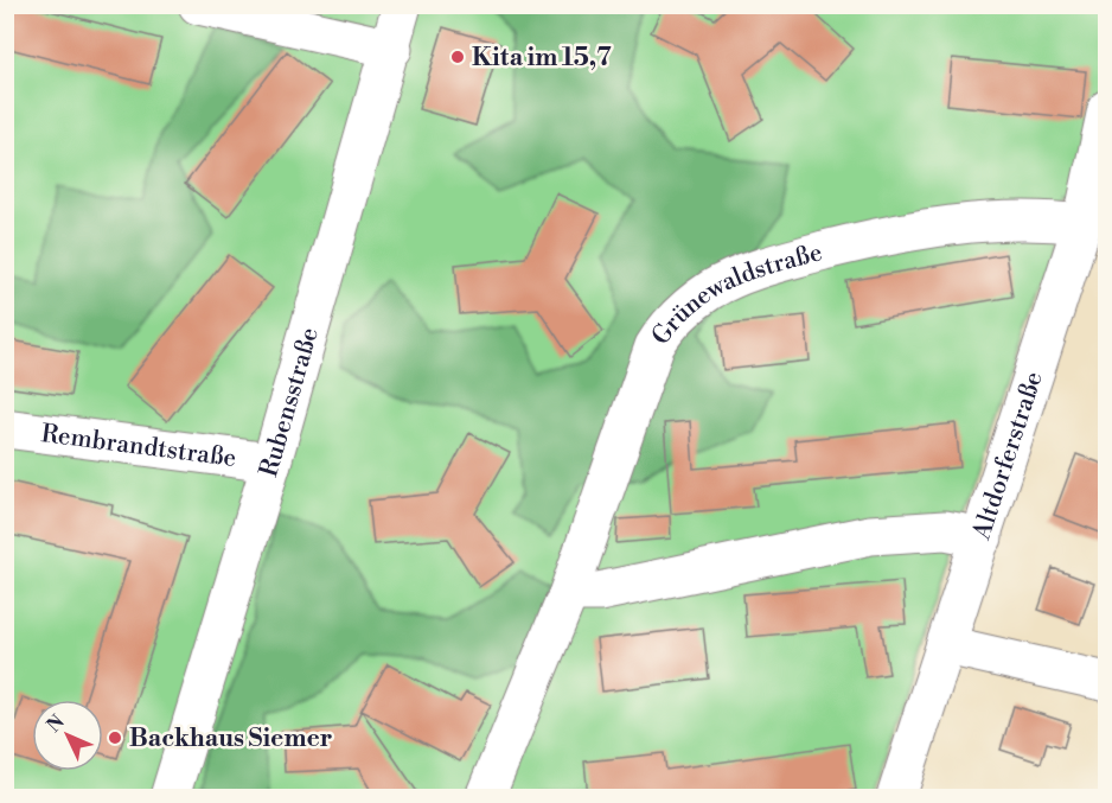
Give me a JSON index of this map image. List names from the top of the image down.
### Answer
{
  "streets": {
    "street": [
      "Grünewaldstraße",
      "Rubensstraße",
      "Rembrandtstraße",
      "Altdorferstraße"
    ]
  },
  "crossings": [
    ["Grünewaldstraße", "Altdorferstraße"],
    ["Rubensstraße", "Rembrandtstraße"]
  ],
  "places": ["Kita im 15,7", "Backhaus Siemer"],
  "north": "top left"
}
